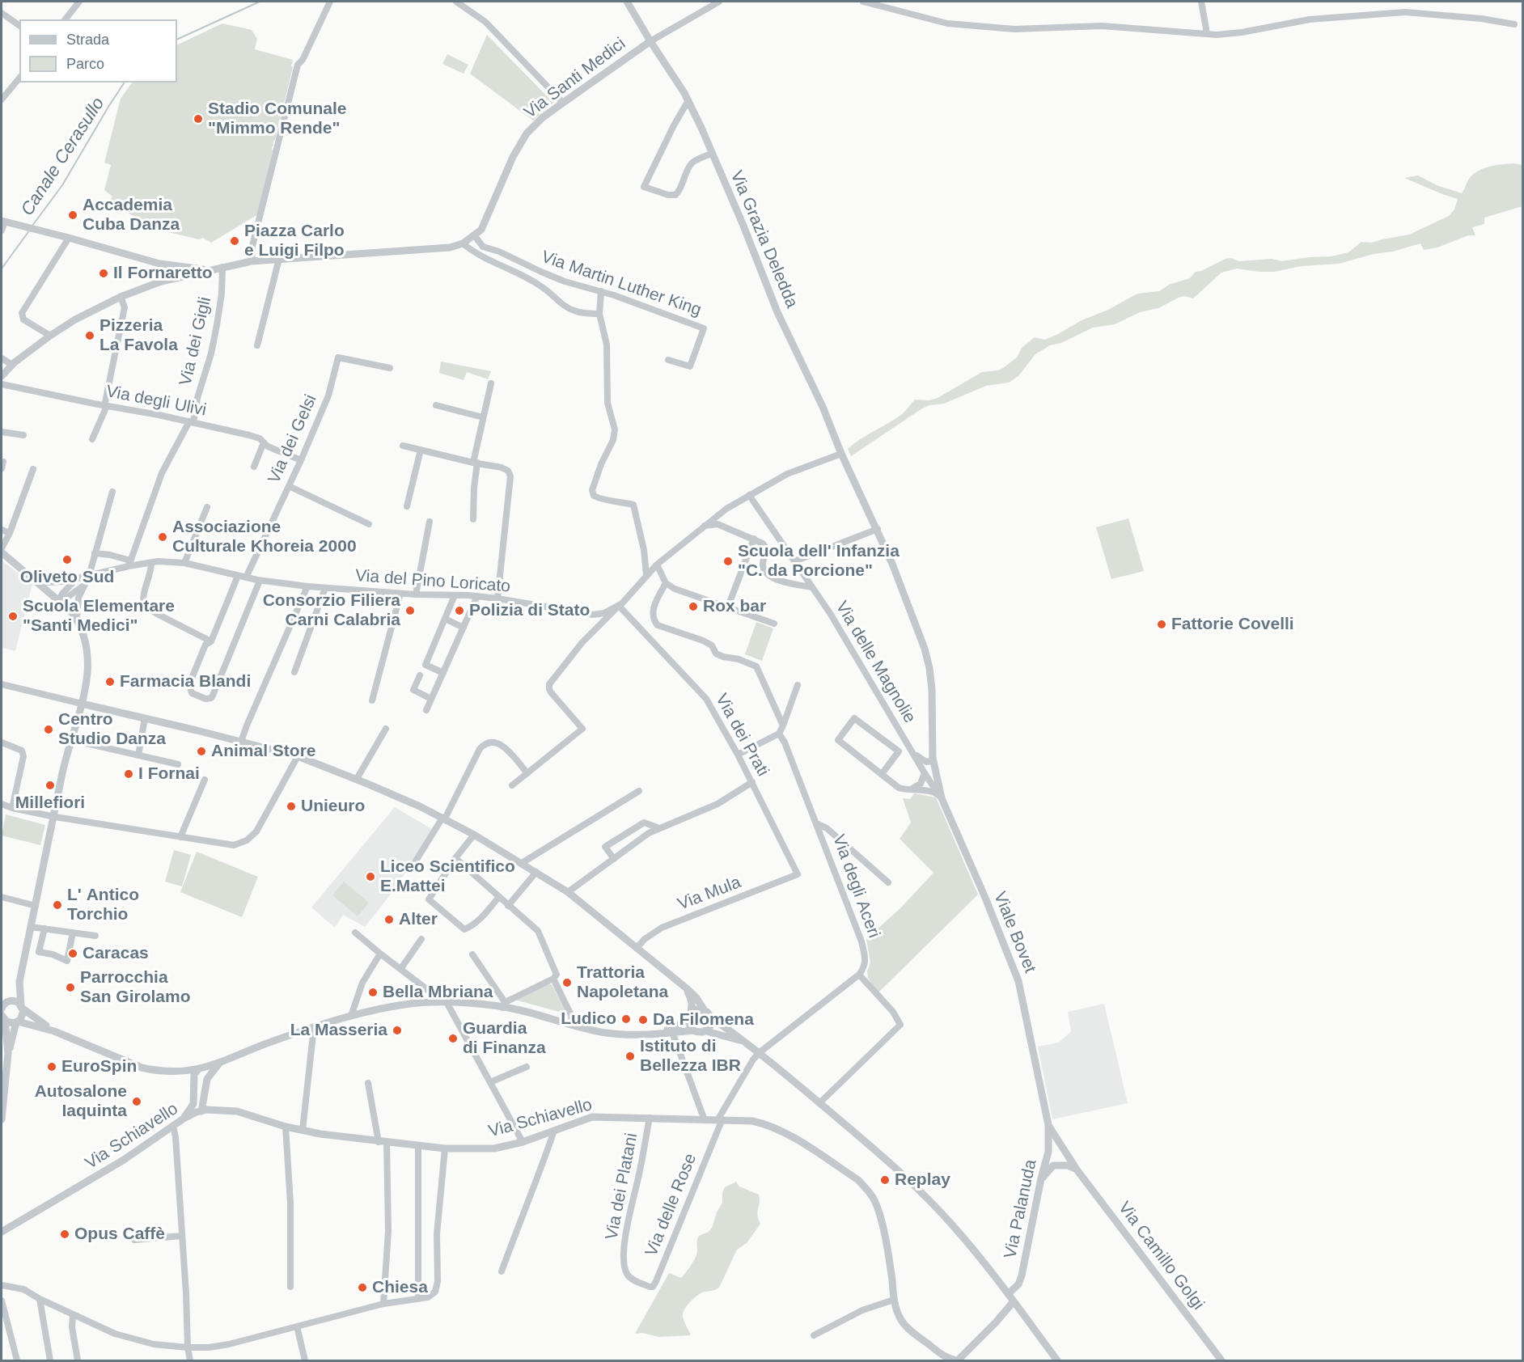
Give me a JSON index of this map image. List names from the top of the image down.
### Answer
{
  "streets": {
    "street": [
      "Via Santi Medici",
      "Via Grazia Deledda",
      "Via Martin Luther King",
      "Via dei Gigli",
      "Via degli Ulivi",
      "Via dei Gelsi",
      "Via del Pino Loricato",
      "Via delle Magnolie",
      "Via dei Prati",
      "Via degli Aceri",
      "Via Mula",
      "Viale Bovet",
      "Via Schiavello",
      "Via dei Platani",
      "Via delle Rose",
      "Via Palanuda",
      "Via Camillo Golgi"
    ]
  },
  "crossings": [
    ["Via Santi Medici", "Via Grazia Deledda"],
    ["Via Santi Medici", "Via Martin Luther King"],
    ["Via Santi Medici", "Via dei Gigli"],
    ["Via Grazia Deledda", "Via del Pino Loricato"],
    ["Via Grazia Deledda", "Viale Bovet"],
    ["Via dei Gigli", "Via degli Ulivi"],
    ["Via degli Ulivi", "Via dei Gelsi"],
    ["Via dei Gelsi", "Via del Pino Loricato"],
    ["Via del Pino Loricato", "Via delle Magnolie"],
    ["Via del Pino Loricato", "Via dei Prati"],
    ["Via delle Magnolie", "Viale Bovet"],
    ["Via dei Prati", "Via Mula"],
    ["Viale Bovet", "Via Palanuda"],
    ["Viale Bovet", "Via Camillo Golgi"],
    ["Via Schiavello", "Via dei Platani"],
    ["Via Schiavello", "Via delle Rose"],
    ["Via dei Platani", "Via delle Rose"],
    ["Via Palanuda", "Via Camillo Golgi"]
  ],
  "water": ["Canale Cerasullo"],
  "places": [
    "Stadio Comunale \"Mimmo Rende\"",
    "Accademia Cuba Danza",
    "Piazza Carlo e Luigi Filpo",
    "Il Fornaretto",
    "Pizzeria La Favola",
    "Associazione Culturale Khoreia 2000",
    "Oliveto Sud",
    "Scuola dell' Infanzia \"C. da Porcione\"",
    "Rox bar",
    "Consorzio Filiera Carni Calabria",
    "Polizia di Stato",
    "Scuola Elementare \"Santi Medici\"",
    "Fattorie Covelli",
    "Farmacia Blandi",
    "Centro Studio Danza",
    "Animal Store",
    "I Fornai",
    "Millefiori",
    "Unieuro",
    "Liceo Scientifico E.Mattei",
    "L' Antico Torchio",
    "Alter",
    "Caracas",
    "Trattoria Napoletana",
    "Parrocchia San Girolamo",
    "Bella Mbriana",
    "Ludico",
    "Da Filomena",
    "La Masseria",
    "Guardia di Finanza",
    "Istituto di Bellezza IBR",
    "EuroSpin",
    "Autosalone Iaquinta",
    "Replay",
    "Opus Caffè",
    "Chiesa"
  ],
  "legend": ["Strada", "Parco"]
}
